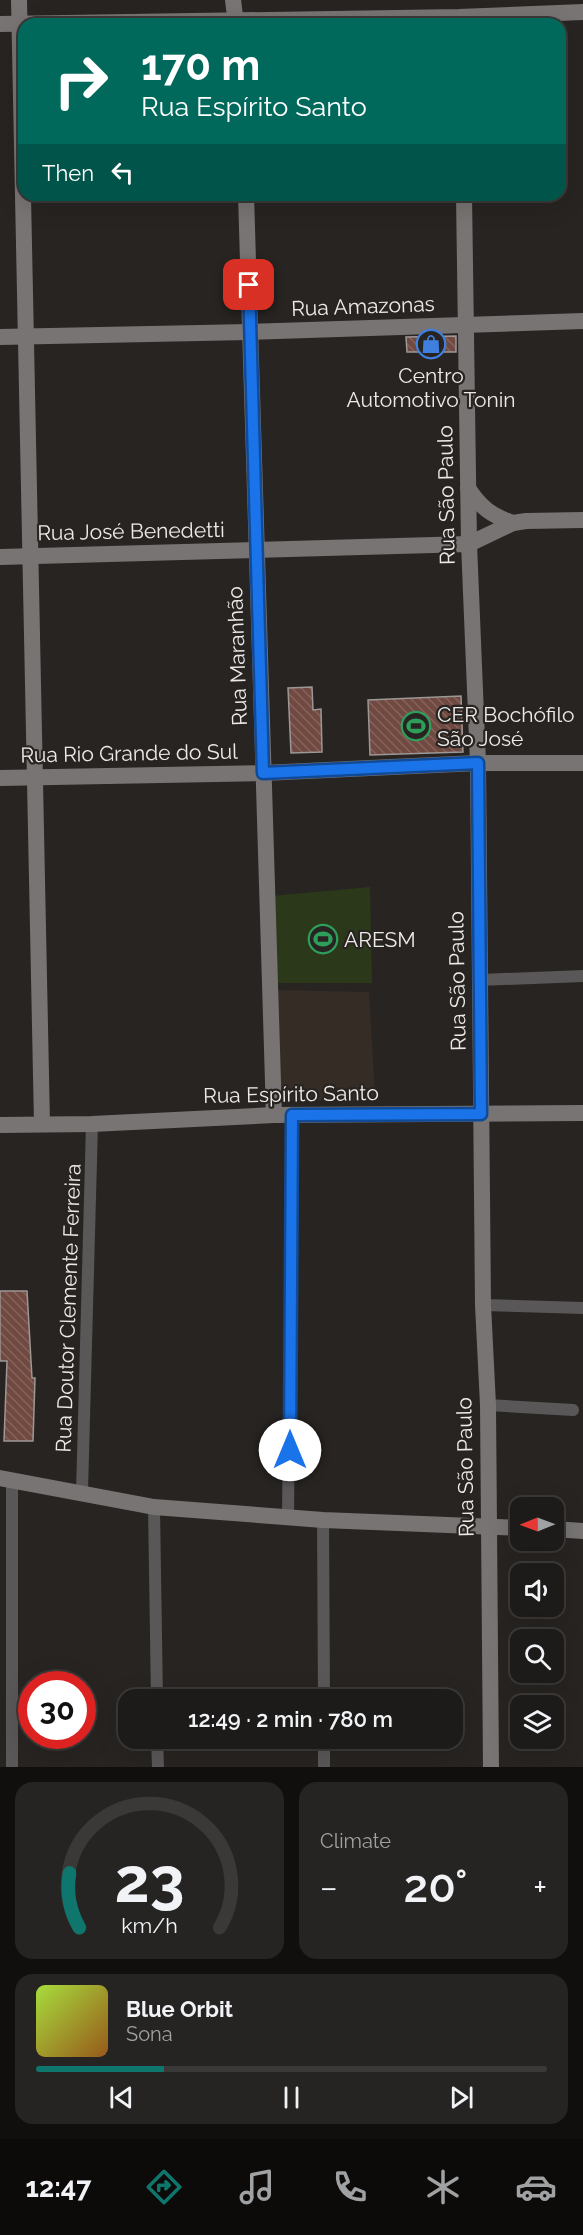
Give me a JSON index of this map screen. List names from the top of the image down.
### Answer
{
  "streets": {
    "street": [
      "Rua Amazonas",
      "Rua São Paulo",
      "Rua José Benedetti",
      "Rua Maranhão",
      "Rua Rio Grande do Sul",
      "Rua Espírito Santo",
      "Rua Doutor Clemente Ferreira"
    ]
  },
  "crossings": [
    ["Rua Amazonas", "Rua São Paulo"],
    ["Rua Amazonas", "Rua Maranhão"],
    ["Rua São Paulo", "Rua José Benedetti"],
    ["Rua São Paulo", "Rua Rio Grande do Sul"],
    ["Rua São Paulo", "Rua Espírito Santo"],
    ["Rua José Benedetti", "Rua Maranhão"],
    ["Rua Maranhão", "Rua Rio Grande do Sul"],
    ["Rua Maranhão", "Rua Espírito Santo"],
    ["Rua Espírito Santo", "Rua Doutor Clemente Ferreira"]
  ],
  "places": {
    "shop": ["Centro Automotivo Tonin"],
    "sports": ["CER Bochófilo São José", "ARESM"]
  },
  "north": "left",
  "page": {
    "turn": ["170 m", "Rua Espírito Santo"],
    "then": "Then",
    "limit": "30",
    "trip": "12:49 · 2 min · 780 m",
    "tile": "Climate",
    "heat": ["−", "20°", "+"],
    "song": ["Blue Orbit", "Sona"],
    "tabs": "12:47",
    "gauge": ["23", "km/h"]
  }
}
